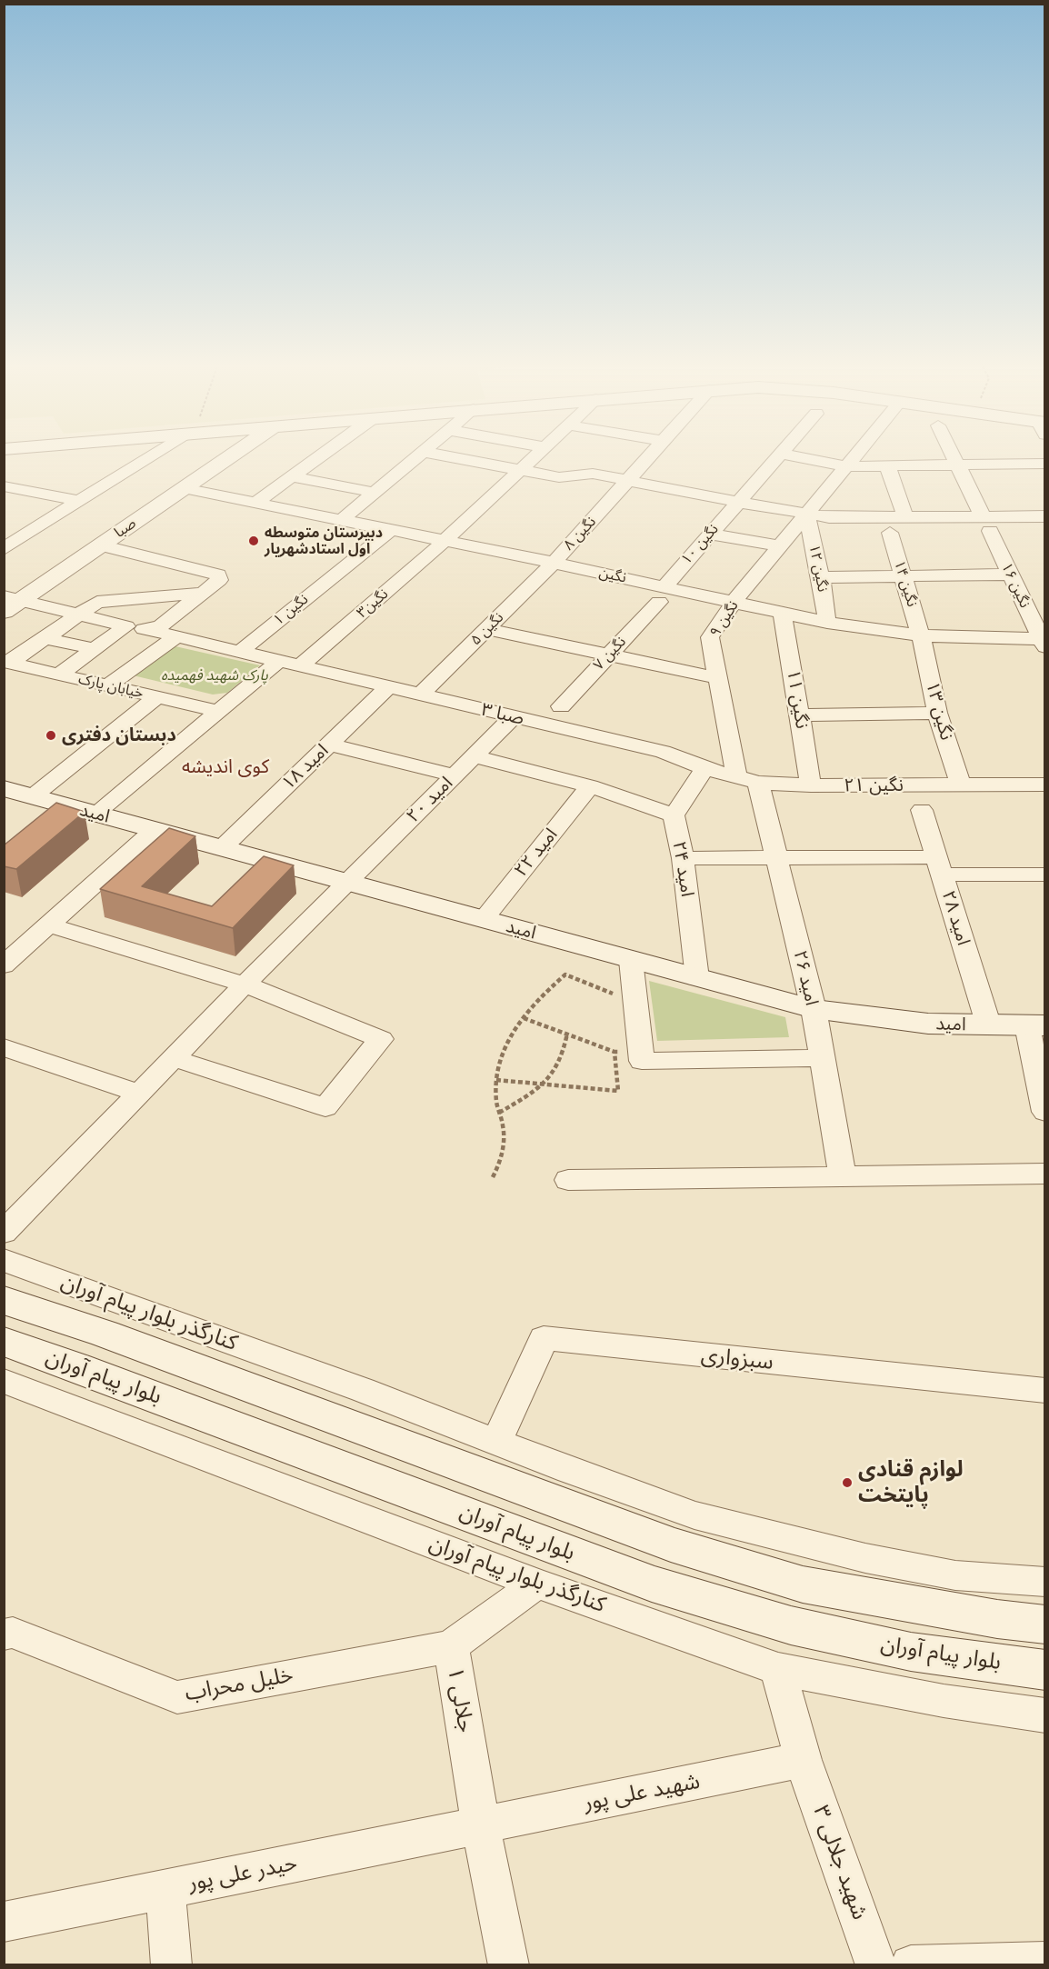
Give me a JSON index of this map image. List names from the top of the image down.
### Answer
{
  "streets": {
    "main road": ["صبا", "امید", "بلوار پیام آوران"],
    "street": [
      "نگین ۸",
      "نگین ۱۰",
      "نگین ۱۲",
      "نگین",
      "نگین ۱۴",
      "نگین ۱۶",
      "نگین۳",
      "نگین ۱",
      "نگین ۹",
      "نگین ۵",
      "نگین ۷",
      "خیابان پارک",
      "نگین ۱۱",
      "نگین ۱۳",
      "صبا ۳",
      "امید ۱۸",
      "نگین ۲۱",
      "امید ۲۰",
      "امید ۲۲",
      "امید ۲۴",
      "امید ۲۸",
      "امید ۲۶",
      "کنارگذر بلوار پیام آوران",
      "سبزواری",
      "خلیل محراب",
      "جلالی ۱",
      "شهید علی پور",
      "شهید جلالی ۳",
      "حیدر علی پور"
    ]
  },
  "crossings": [
    ["صبا", "نگین"],
    ["نگین ۸", "نگین"],
    ["نگین ۸", "نگین ۵"],
    ["نگین ۱۰", "نگین"],
    ["نگین ۱۰", "نگین ۷"],
    ["نگین ۱۲", "نگین"],
    ["نگین ۱۲", "نگین ۹"],
    ["نگین", "نگین ۱۴"],
    ["نگین", "نگین ۱۶"],
    ["نگین", "نگین۳"],
    ["نگین", "نگین ۱"],
    ["نگین", "نگین ۹"],
    ["نگین", "نگین ۵"],
    ["نگین", "نگین ۷"],
    ["نگین", "نگین ۱۱"],
    ["نگین", "نگین ۱۳"],
    ["نگین ۱۴", "نگین ۱۳"],
    ["نگین۳", "صبا ۳"],
    ["نگین ۹", "نگین ۲۱"],
    ["نگین ۹", "امید ۲۶"],
    ["نگین ۵", "صبا ۳"],
    ["نگین ۱۱", "نگین ۲۱"],
    ["نگین ۱۳", "نگین ۲۱"],
    ["صبا ۳", "امید ۱۸"],
    ["صبا ۳", "نگین ۲۱"],
    ["صبا ۳", "امید ۲۰"],
    ["امید ۱۸", "امید"],
    ["نگین ۲۱", "امید ۲۶"],
    ["امید ۲۰", "امید"],
    ["امید", "امید ۲۲"],
    ["امید", "امید ۲۴"],
    ["امید", "امید ۲۸"],
    ["امید", "امید ۲۶"],
    ["کنارگذر بلوار پیام آوران", "سبزواری"],
    ["کنارگذر بلوار پیام آوران", "جلالی ۱"],
    ["کنارگذر بلوار پیام آوران", "شهید جلالی ۳"],
    ["خلیل محراب", "جلالی ۱"],
    ["جلالی ۱", "شهید علی پور"],
    ["جلالی ۱", "حیدر علی پور"],
    ["شهید علی پور", "شهید جلالی ۳"],
    ["شهید علی پور", "حیدر علی پور"]
  ],
  "districts": ["کوی اندیشه"],
  "parks": ["پارک شهید فهمیده"],
  "places": ["دبیرستان متوسطه اول استادشهریار", "دبستان دفتری", "لوازم قنادی پایتخت"]
}
